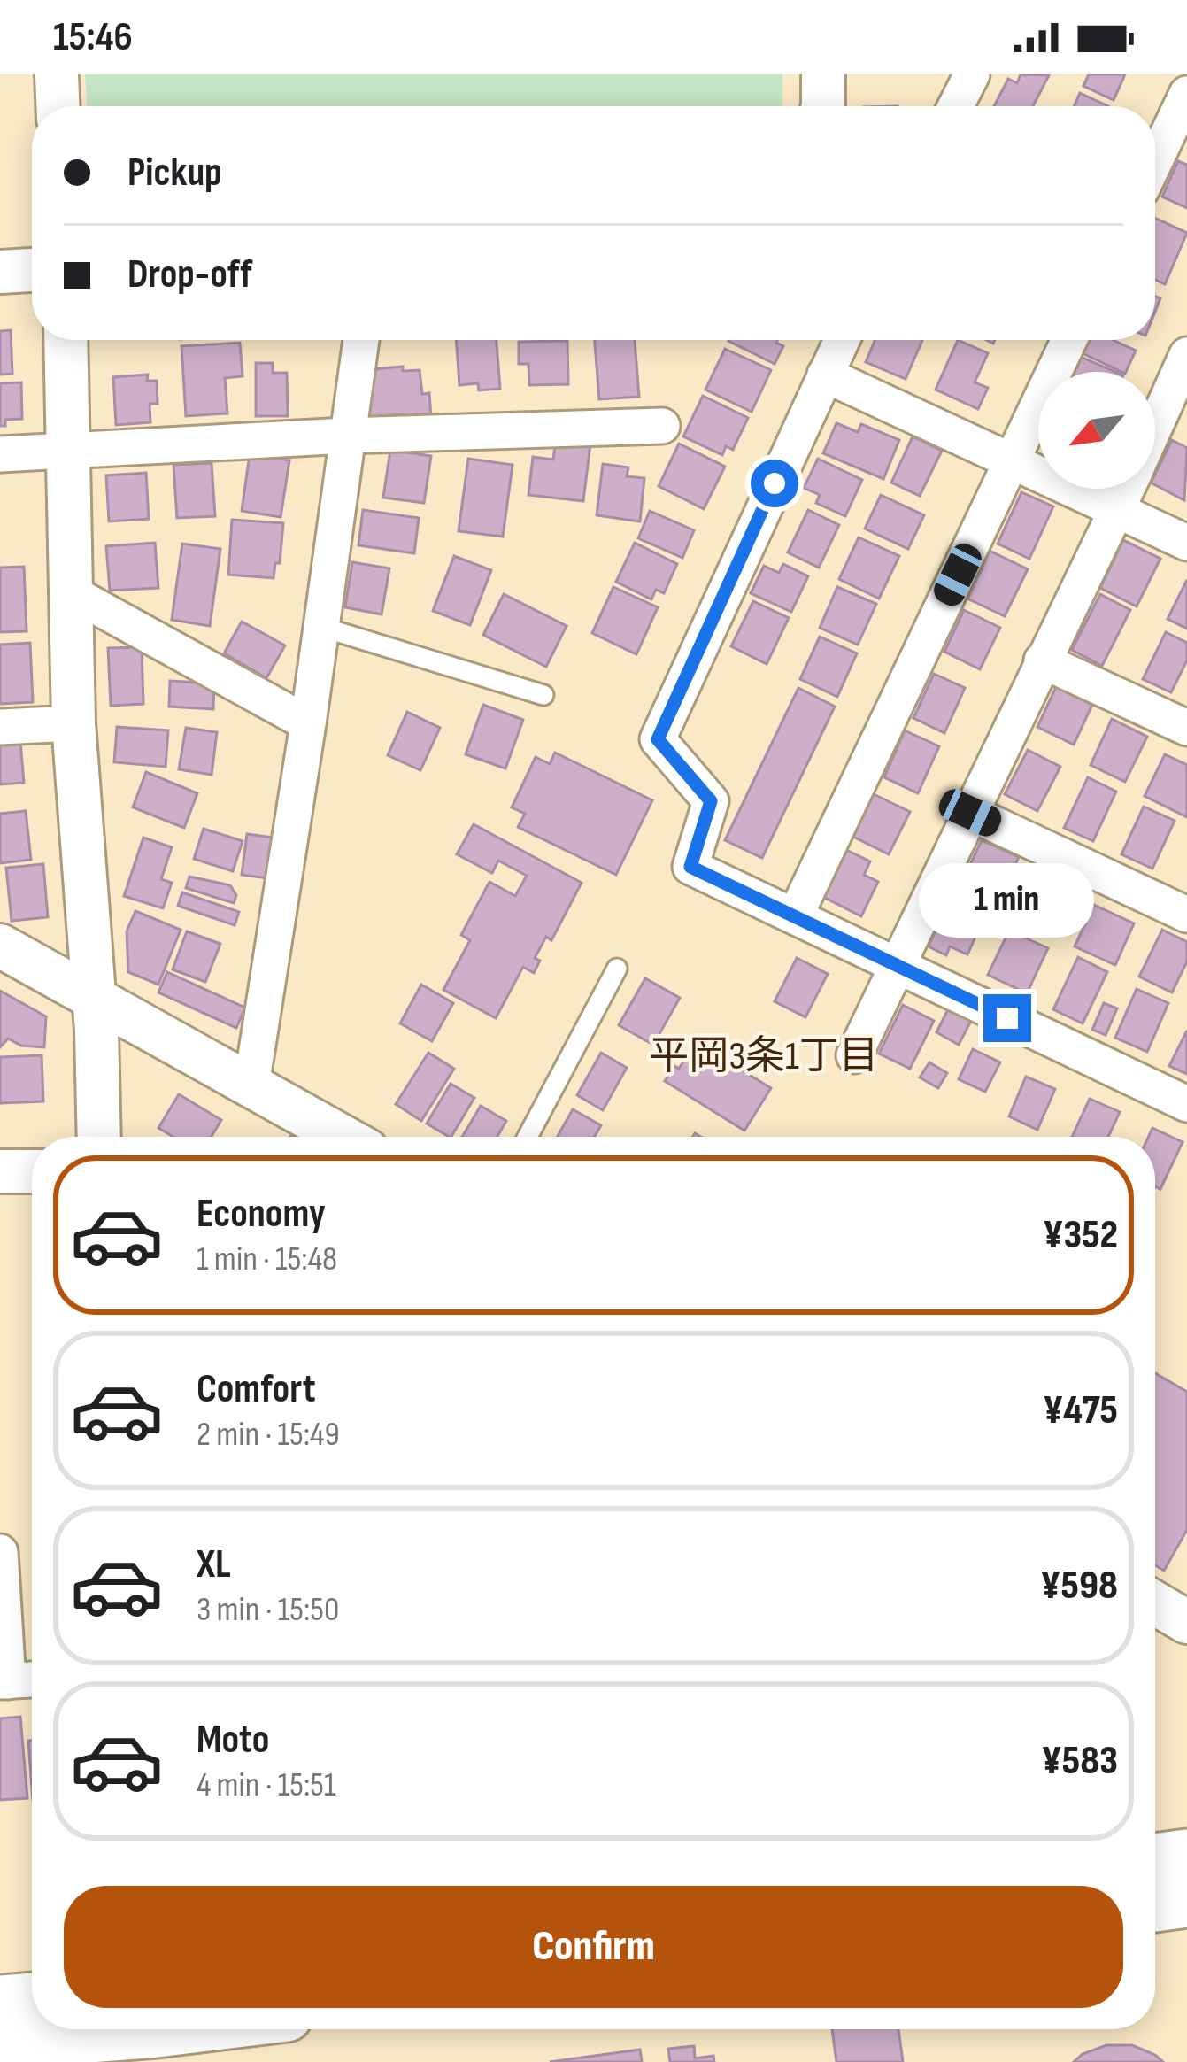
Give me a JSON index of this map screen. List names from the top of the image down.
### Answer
{
  "districts": ["平岡3条1丁目"],
  "north": "bottom left",
  "page": {
    "status": "15:46",
    "banner": ["Pickup", "Drop-off"],
    "bubble": "1 min",
    "list": [
      {
        "name": "Economy",
        "note": "1 min · 15:48",
        "value": "¥352"
      },
      {
        "name": "Comfort",
        "note": "2 min · 15:49",
        "value": "¥475"
      },
      {
        "name": "XL",
        "note": "3 min · 15:50",
        "value": "¥598"
      },
      {
        "name": "Moto",
        "note": "4 min · 15:51",
        "value": "¥583"
      }
    ],
    "buttons": "Confirm"
  }
}
